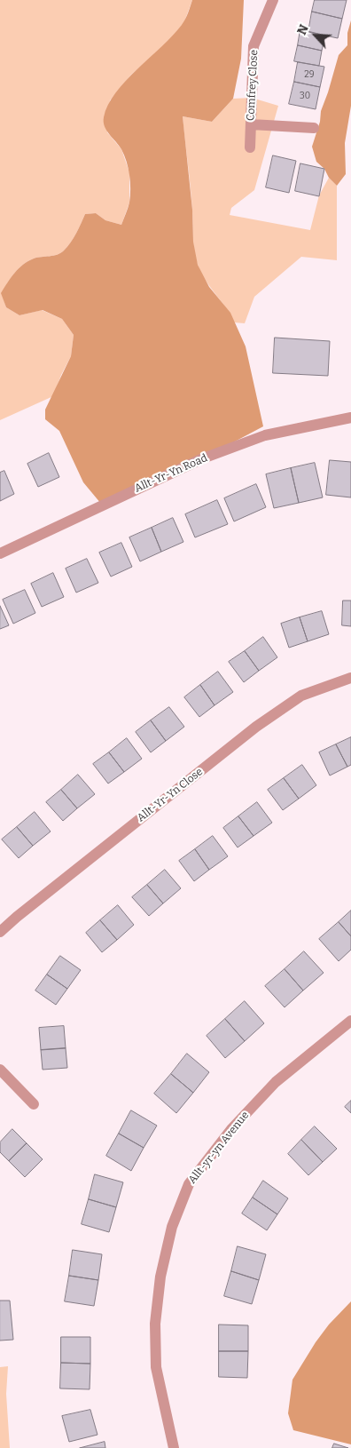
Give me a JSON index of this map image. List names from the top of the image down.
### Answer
{
  "streets": {
    "street": [
      "Comfrey Close",
      "Allt-Yr-Yn Road",
      "Allt-Yr-Yn Close",
      "Allt-yr-yn Avenue"
    ]
  },
  "house_numbers": ["29", "30"],
  "north": "top left"
}
